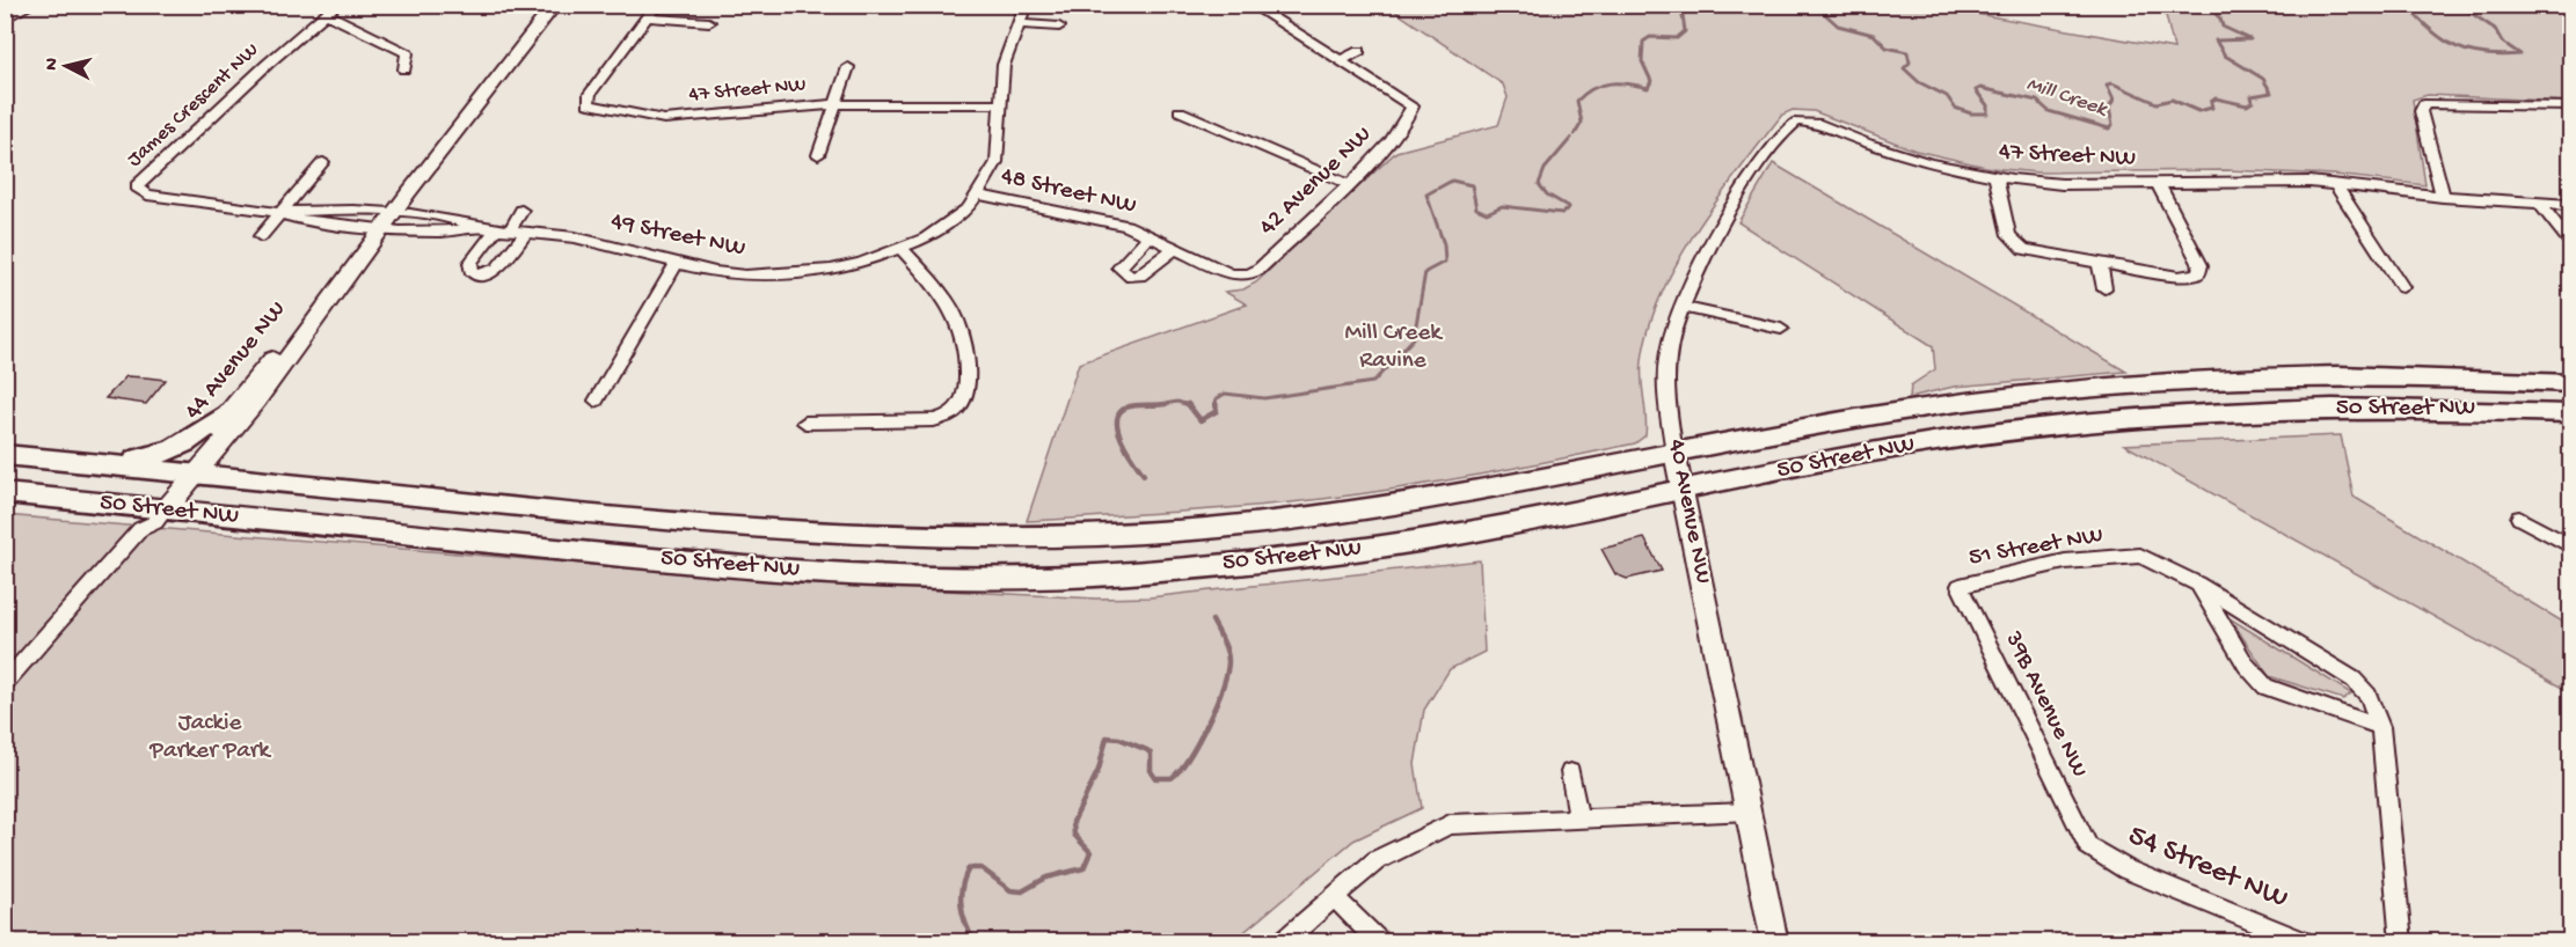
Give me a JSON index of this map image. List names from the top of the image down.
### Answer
{
  "streets": {
    "main road": ["50 Street NW"],
    "street": [
      "47 Street NW",
      "James Crescent NW",
      "42 Avenue NW",
      "48 Street NW",
      "49 Street NW",
      "44 Avenue NW",
      "40 Avenue NW",
      "51 Street NW",
      "39B Avenue NW",
      "54 Street NW"
    ]
  },
  "crossings": [
    ["47 Street NW", "49 Street NW"],
    ["47 Street NW", "40 Avenue NW"],
    ["James Crescent NW", "49 Street NW"],
    ["James Crescent NW", "44 Avenue NW"],
    ["42 Avenue NW", "48 Street NW"],
    ["48 Street NW", "49 Street NW"],
    ["49 Street NW", "44 Avenue NW"],
    ["44 Avenue NW", "50 Street NW"],
    ["50 Street NW", "40 Avenue NW"],
    ["51 Street NW", "39B Avenue NW"],
    ["39B Avenue NW", "54 Street NW"]
  ],
  "water": ["Mill Creek"],
  "parks": ["Mill Creek Ravine", "Jackie Parker Park"],
  "north": "left"
}
